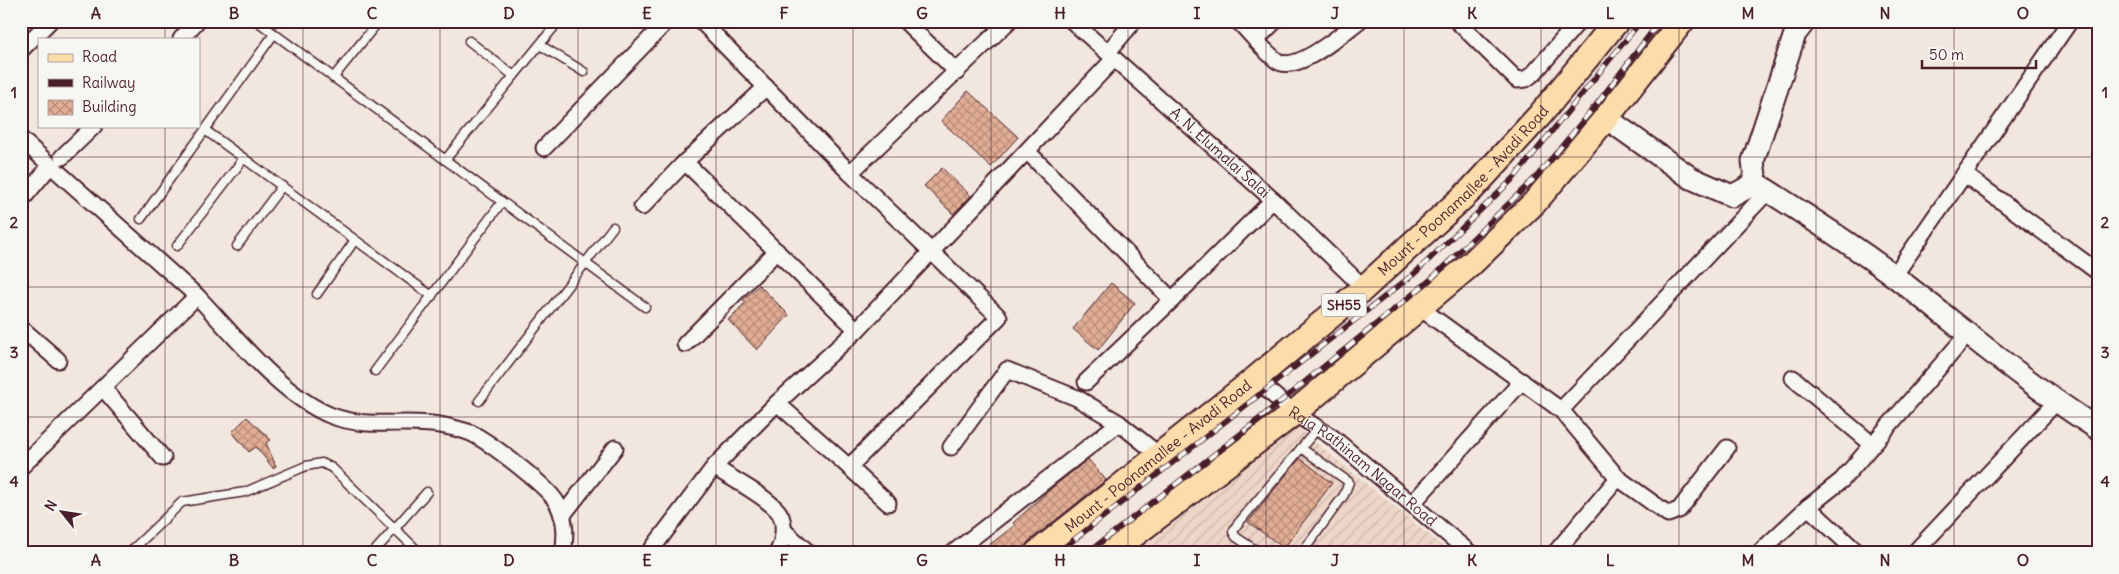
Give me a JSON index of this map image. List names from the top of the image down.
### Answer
{
  "streets": {
    "main road": ["Mount - Poonamallee - Avadi Road", "SH55"],
    "street": ["A. N. Elumalai Salai", "Raja Rathinam Nagar Road"]
  },
  "crossings": [
    ["A. N. Elumalai Salai", "Mount - Poonamallee - Avadi Road"],
    ["Mount - Poonamallee - Avadi Road", "Raja Rathinam Nagar Road"]
  ],
  "legend": ["Road", "Railway", "Building"],
  "scale_bar": "50 m",
  "north": "top left",
  "grid": {
    "columns": [
      "A",
      "B",
      "C",
      "D",
      "E",
      "F",
      "G",
      "H",
      "I",
      "J",
      "K",
      "L",
      "M",
      "N",
      "O"
    ],
    "rows": [
      "1",
      "2",
      "3",
      "4"
    ]
  }
}
